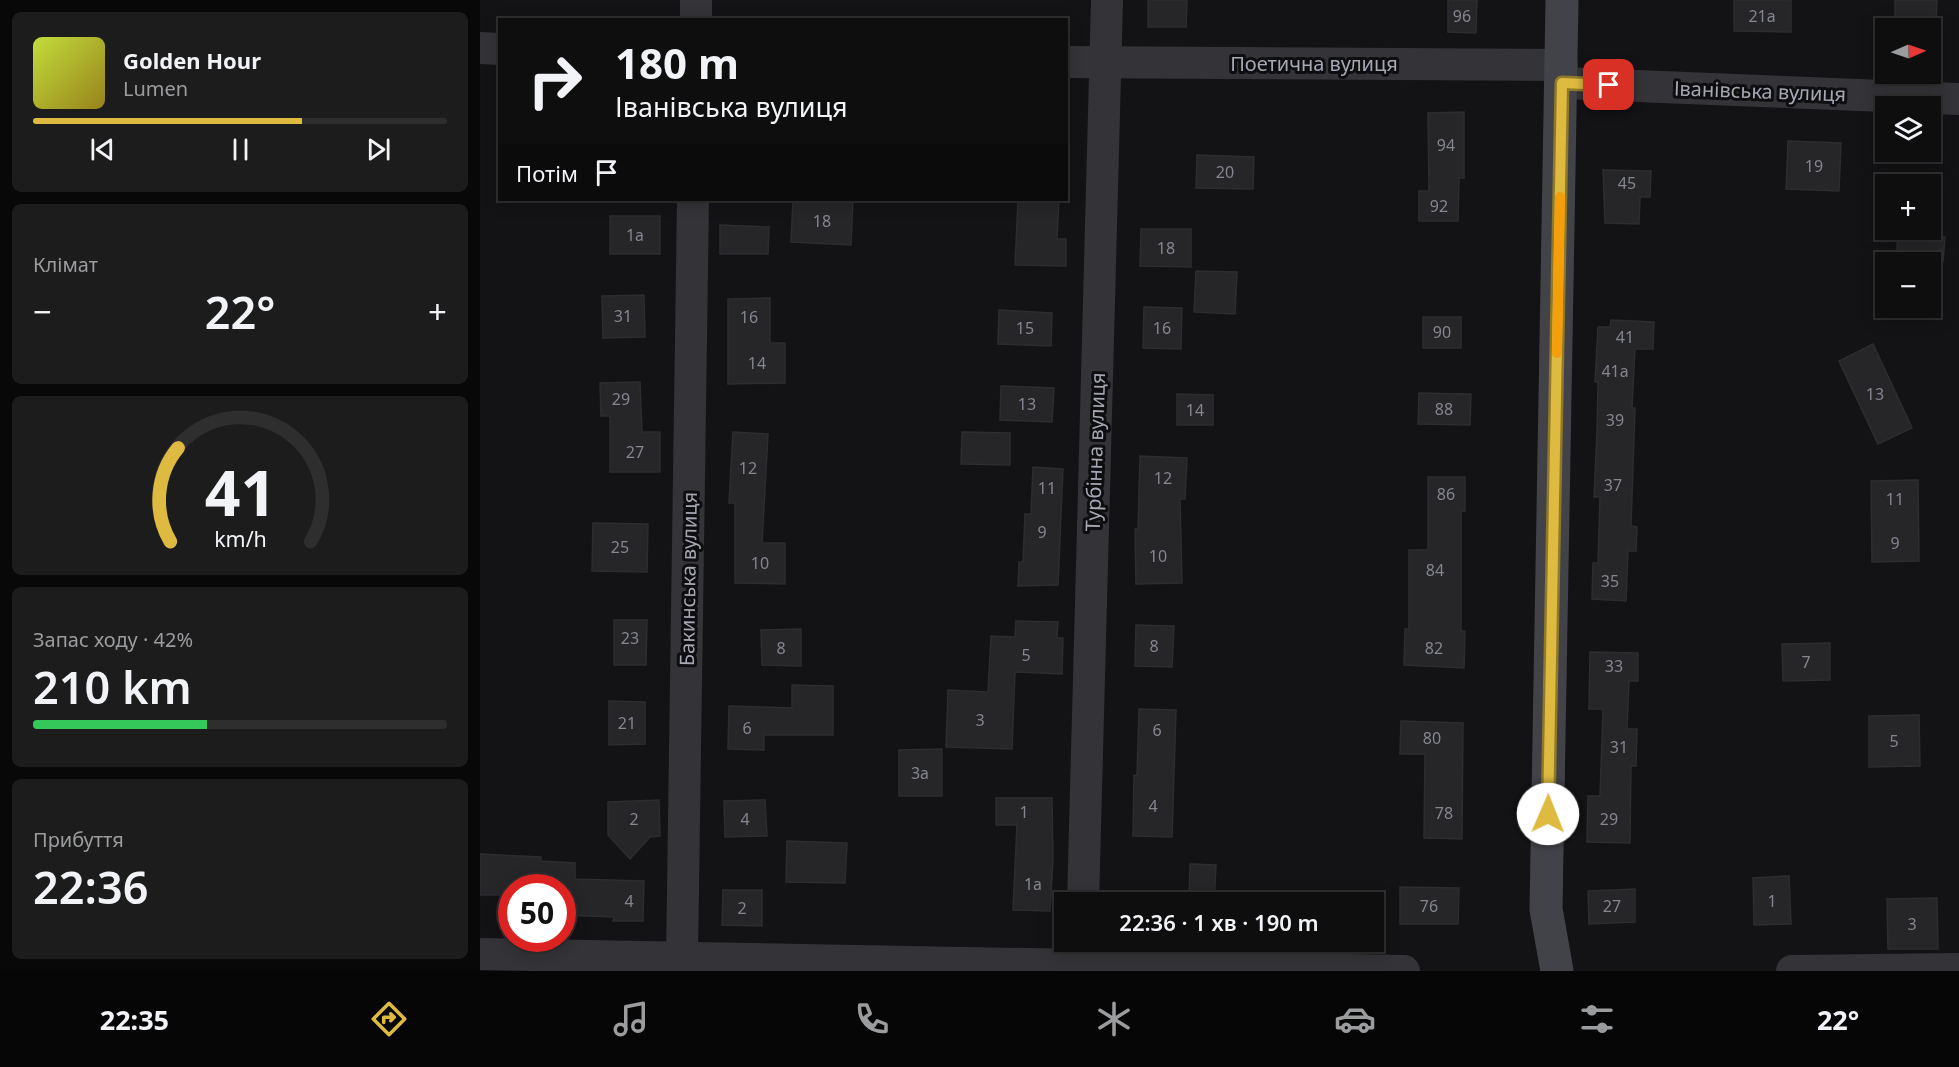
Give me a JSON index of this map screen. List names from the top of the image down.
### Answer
{
  "streets": {
    "street": [
      "Поетична вулиця",
      "Іванівська вулиця",
      "Турбінна вулиця",
      "Бакинська вулиця"
    ]
  },
  "crossings": [
    ["Поетична вулиця", "Іванівська вулиця"],
    ["Поетична вулиця", "Турбінна вулиця"]
  ],
  "house_numbers": [
    "96",
    "21а",
    "94",
    "19",
    "20",
    "45",
    "92",
    "18",
    "1а",
    "18",
    "31",
    "16",
    "15",
    "16",
    "90",
    "41",
    "14",
    "41а",
    "13",
    "29",
    "13",
    "88",
    "14",
    "39",
    "27",
    "12",
    "12",
    "37",
    "11",
    "86",
    "11",
    "9",
    "9",
    "25",
    "10",
    "10",
    "84",
    "35",
    "23",
    "8",
    "8",
    "82",
    "5",
    "7",
    "33",
    "3",
    "21",
    "6",
    "6",
    "80",
    "5",
    "31",
    "3а",
    "4",
    "1",
    "78",
    "2",
    "4",
    "29",
    "1а",
    "4",
    "1",
    "76",
    "27",
    "2",
    "3"
  ],
  "north": "right",
  "page": {
    "map_buttons": ["+", "−"],
    "turn": ["180 m", "Іванівська вулиця"],
    "song": ["Golden Hour", "Lumen"],
    "then": "Потім",
    "tile": [
      "Клімат",
      ["Запас ходу · 42%", "210 km"],
      ["Прибуття", "22:36"]
    ],
    "heat": ["−", "22°", "+"],
    "limit": "50",
    "trip": "22:36 · 1 хв · 190 m",
    "tabs": ["22:35", "22°"],
    "gauge": ["41", "km/h"]
  }
}
